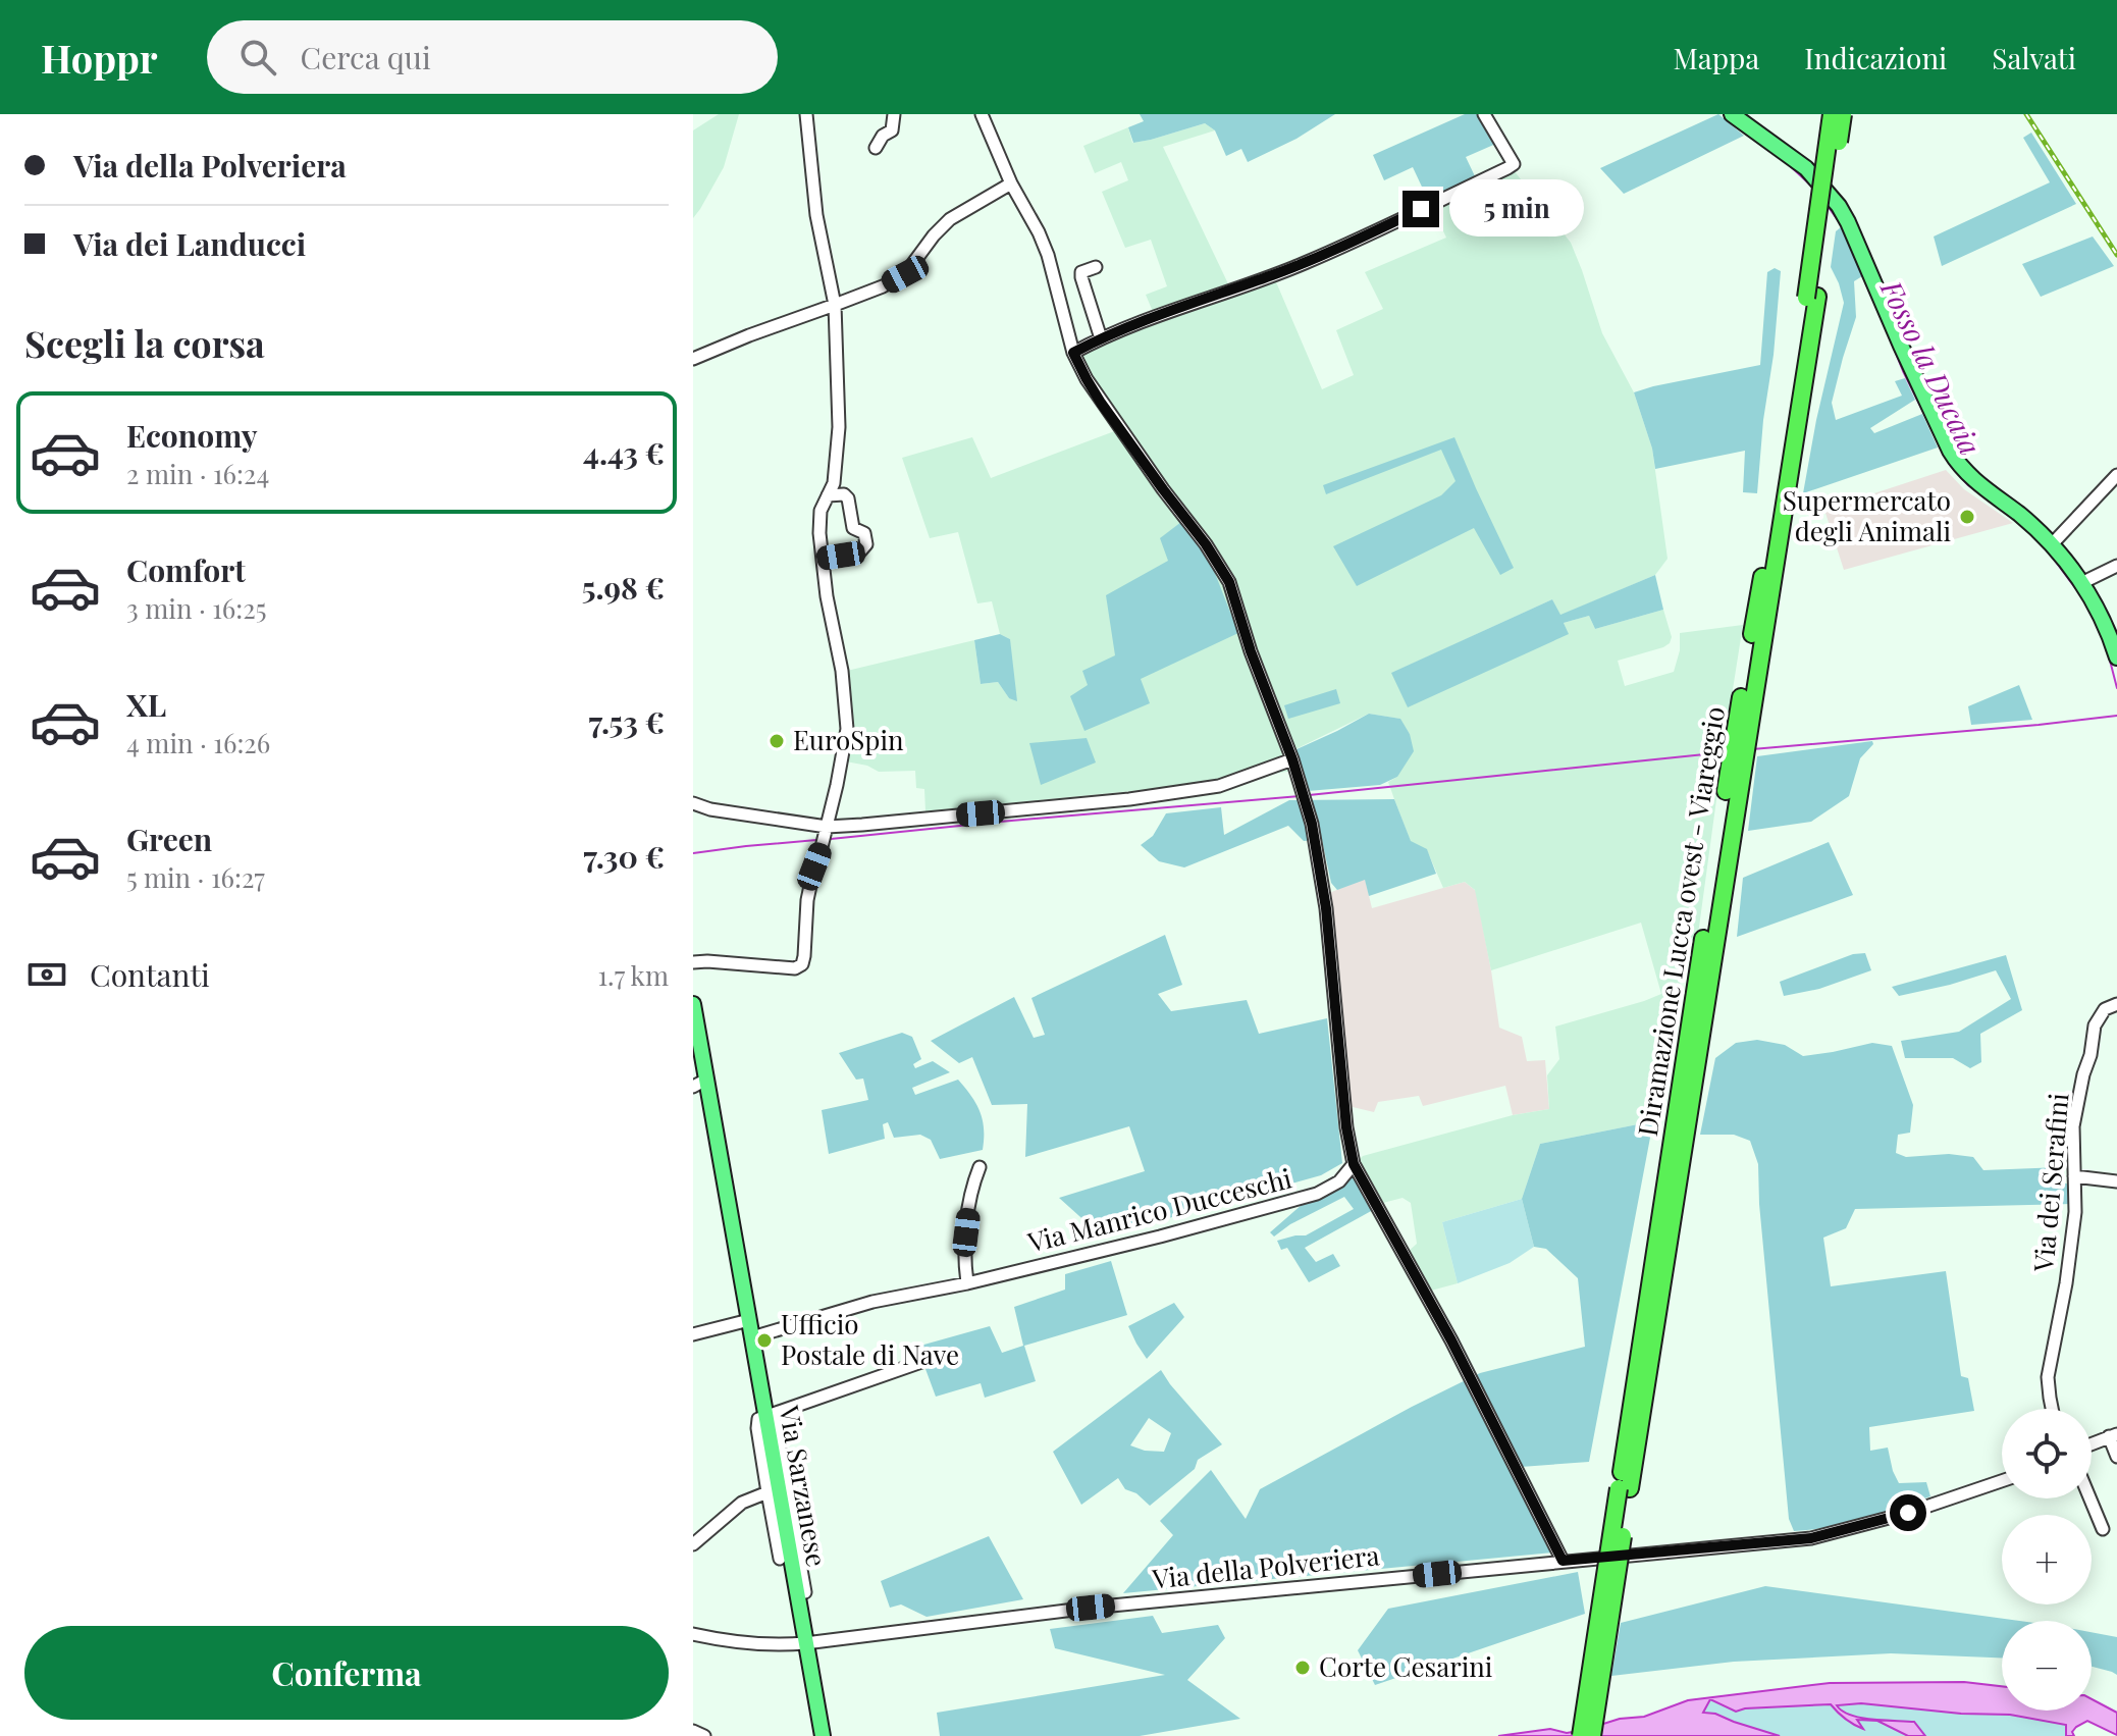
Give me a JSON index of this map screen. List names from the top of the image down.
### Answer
{
  "streets": {
    "highway": ["Diramazione Lucca ovest - Viareggio"],
    "main road": ["Via Sarzanese"],
    "street": ["Via dei Serafini", "Via Manrico Ducceschi", "Via della Polveriera"]
  },
  "crossings": [
    ["Via Manrico Ducceschi", "Via Sarzanese"],
    ["Via Sarzanese", "Via della Polveriera"]
  ],
  "water": ["Fosso la Ducaia"],
  "places": [
    "Supermercato degli Animali",
    "EuroSpin",
    "Ufficio Postale di Nave",
    "Corte Cesarini"
  ],
  "page": {
    "header": "Hoppr",
    "search": "Cerca qui",
    "nav": ["Mappa", "Indicazioni", "Salvati"],
    "banner": ["Via della Polveriera", "Via dei Landucci"],
    "bubble": "5 min",
    "heading": "Scegli la corsa",
    "list": [
      {
        "name": "Economy",
        "note": "2 min · 16:24",
        "value": "4.43 €"
      },
      {
        "name": "Comfort",
        "note": "3 min · 16:25",
        "value": "5.98 €"
      },
      {
        "name": "XL",
        "note": "4 min · 16:26",
        "value": "7.53 €"
      },
      {
        "name": "Green",
        "note": "5 min · 16:27",
        "value": "7.30 €"
      }
    ],
    "pay": ["Contanti", "1.7 km"],
    "map_buttons": ["+", "−"],
    "buttons": "Conferma"
  }
}
